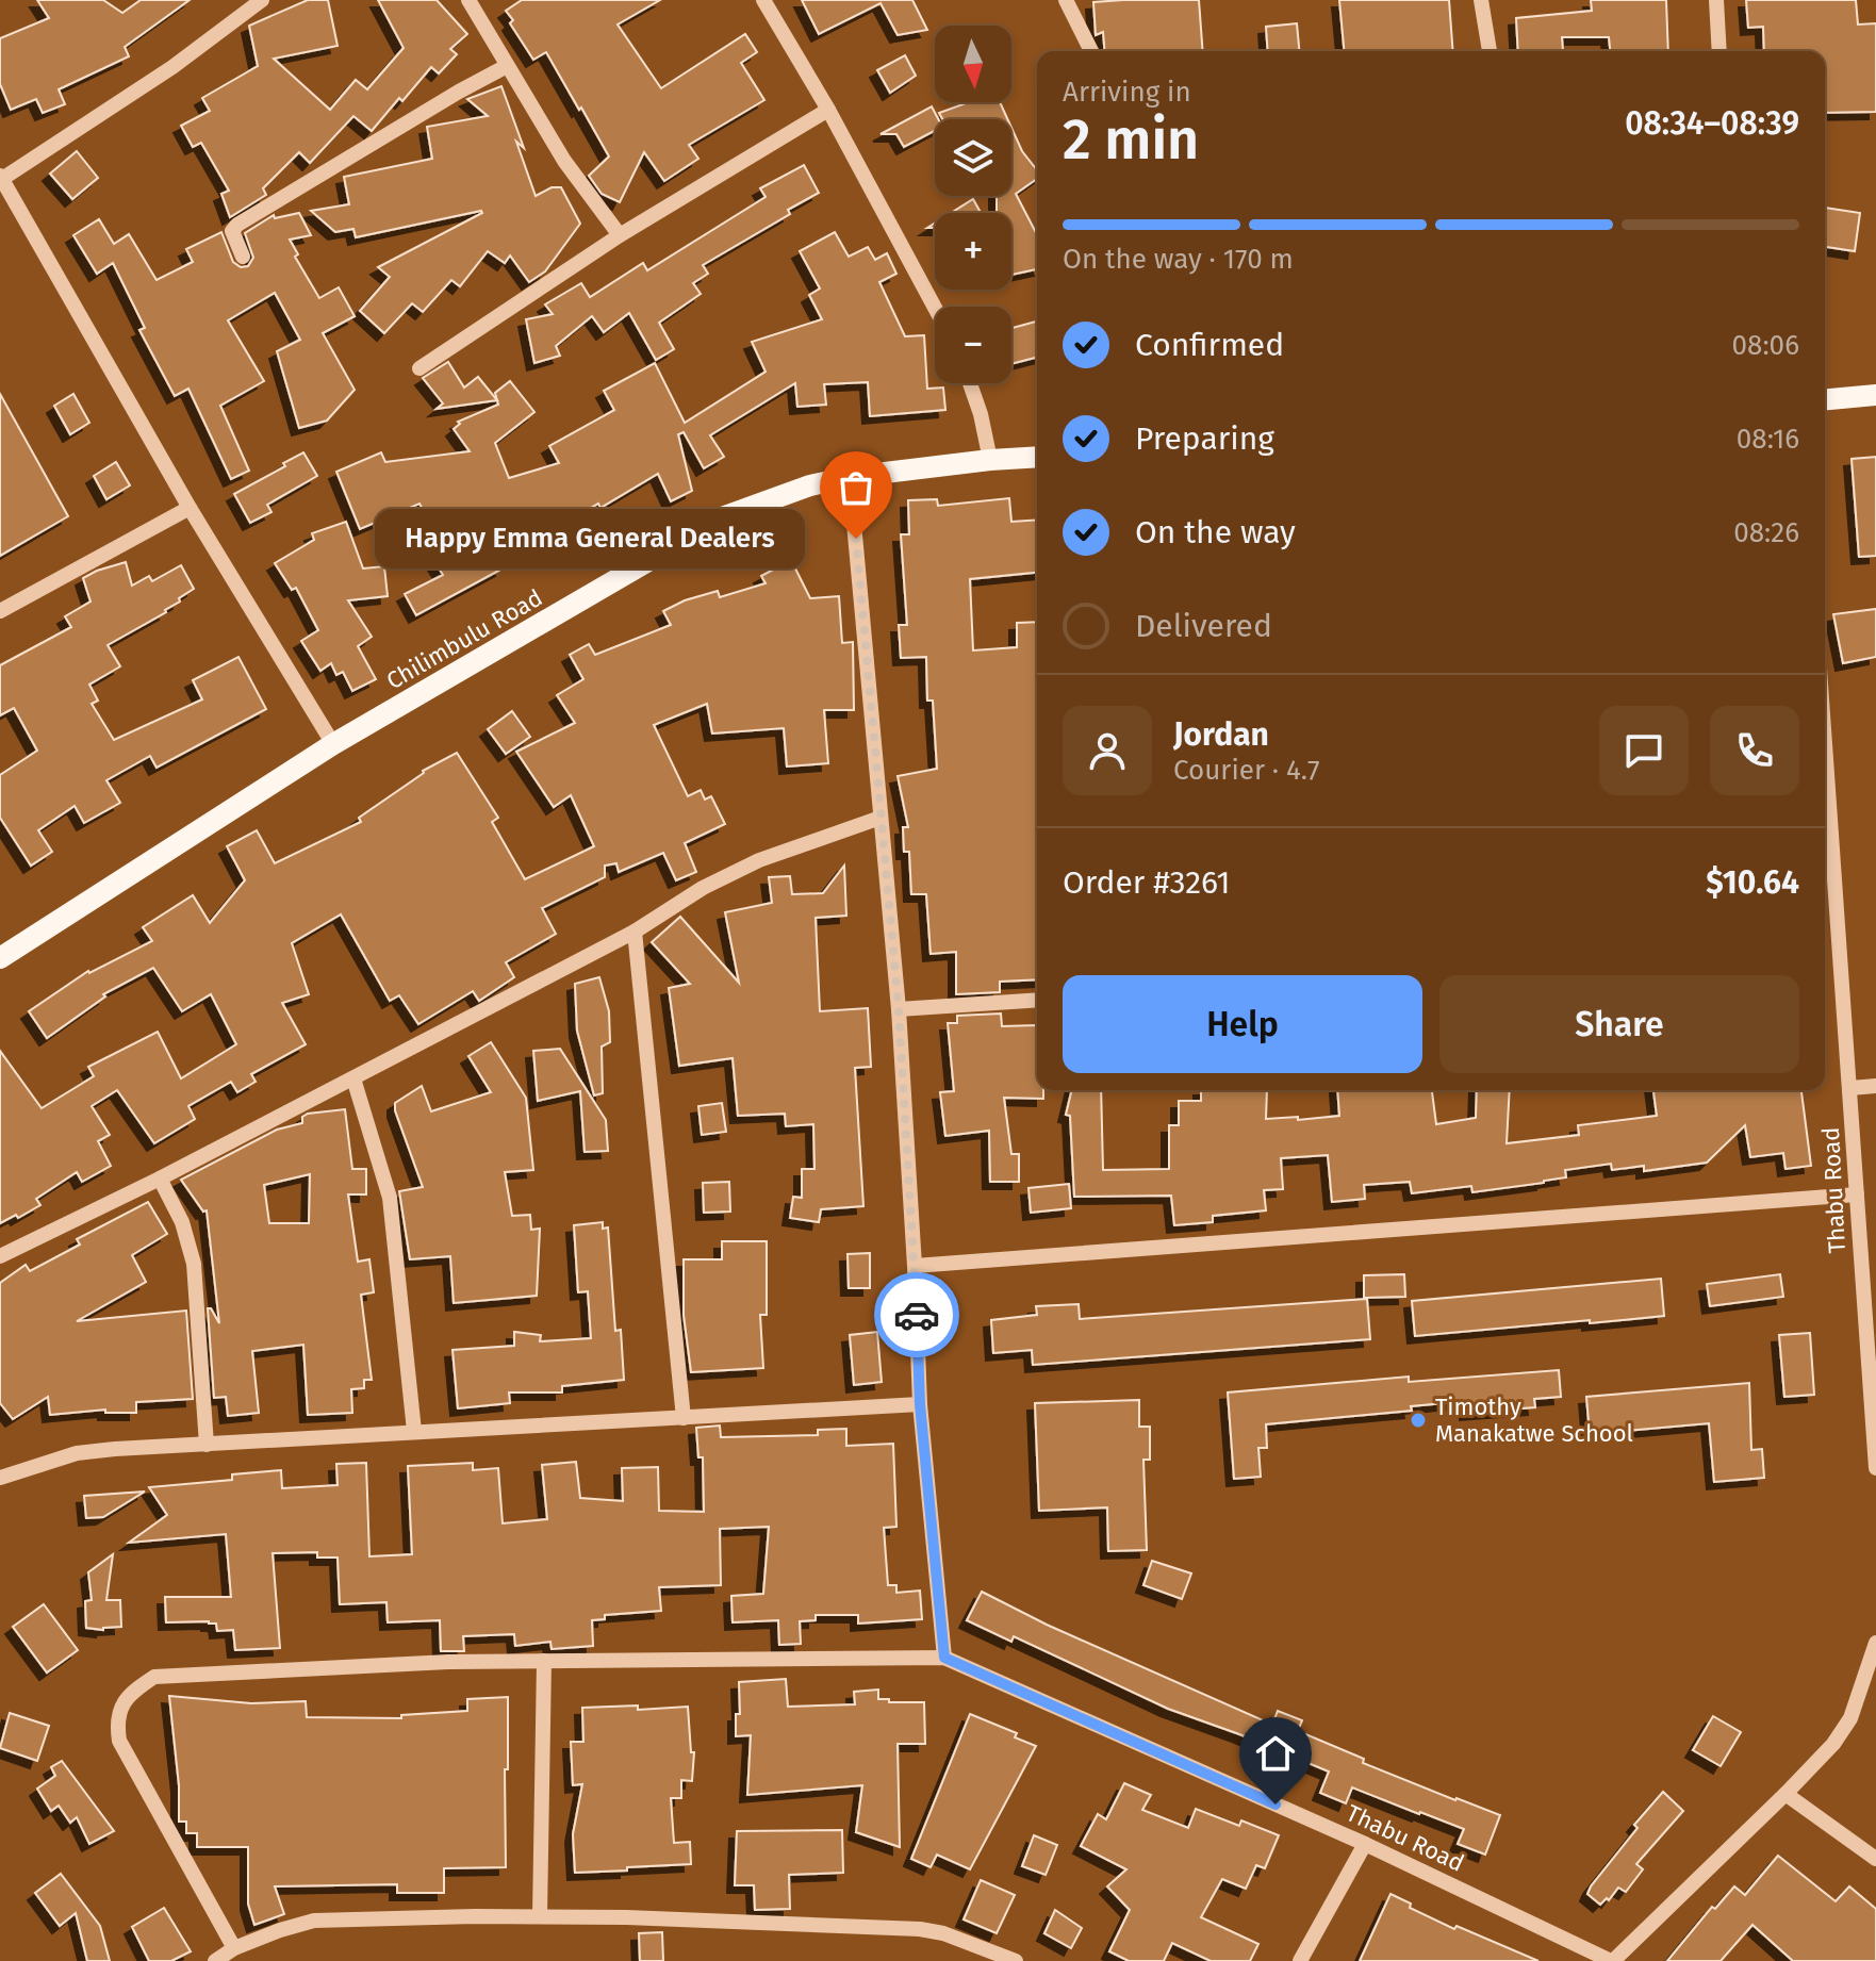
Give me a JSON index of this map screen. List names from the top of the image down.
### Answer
{
  "streets": {
    "main road": ["Chilimbulu Road"],
    "street": ["Thabu Road"]
  },
  "places": ["Happy Emma General Dealers", "Timothy Manakatwe School"],
  "north": "bottom",
  "page": {
    "map_buttons": ["+", "−"],
    "heading": ["2 min", "Arriving in", "08:34–08:39"],
    "panel": [
      "Jordan",
      "Courier · 4.7",
      "Order #3261",
      "$10.64"
    ],
    "bar": "On the way · 170 m",
    "list": [
      ["Confirmed", "08:06"],
      ["Preparing", "08:16"],
      ["On the way", "08:26"],
      "Delivered"
    ],
    "bubble": "Happy Emma General Dealers",
    "buttons": ["Help", "Share"]
  }
}
